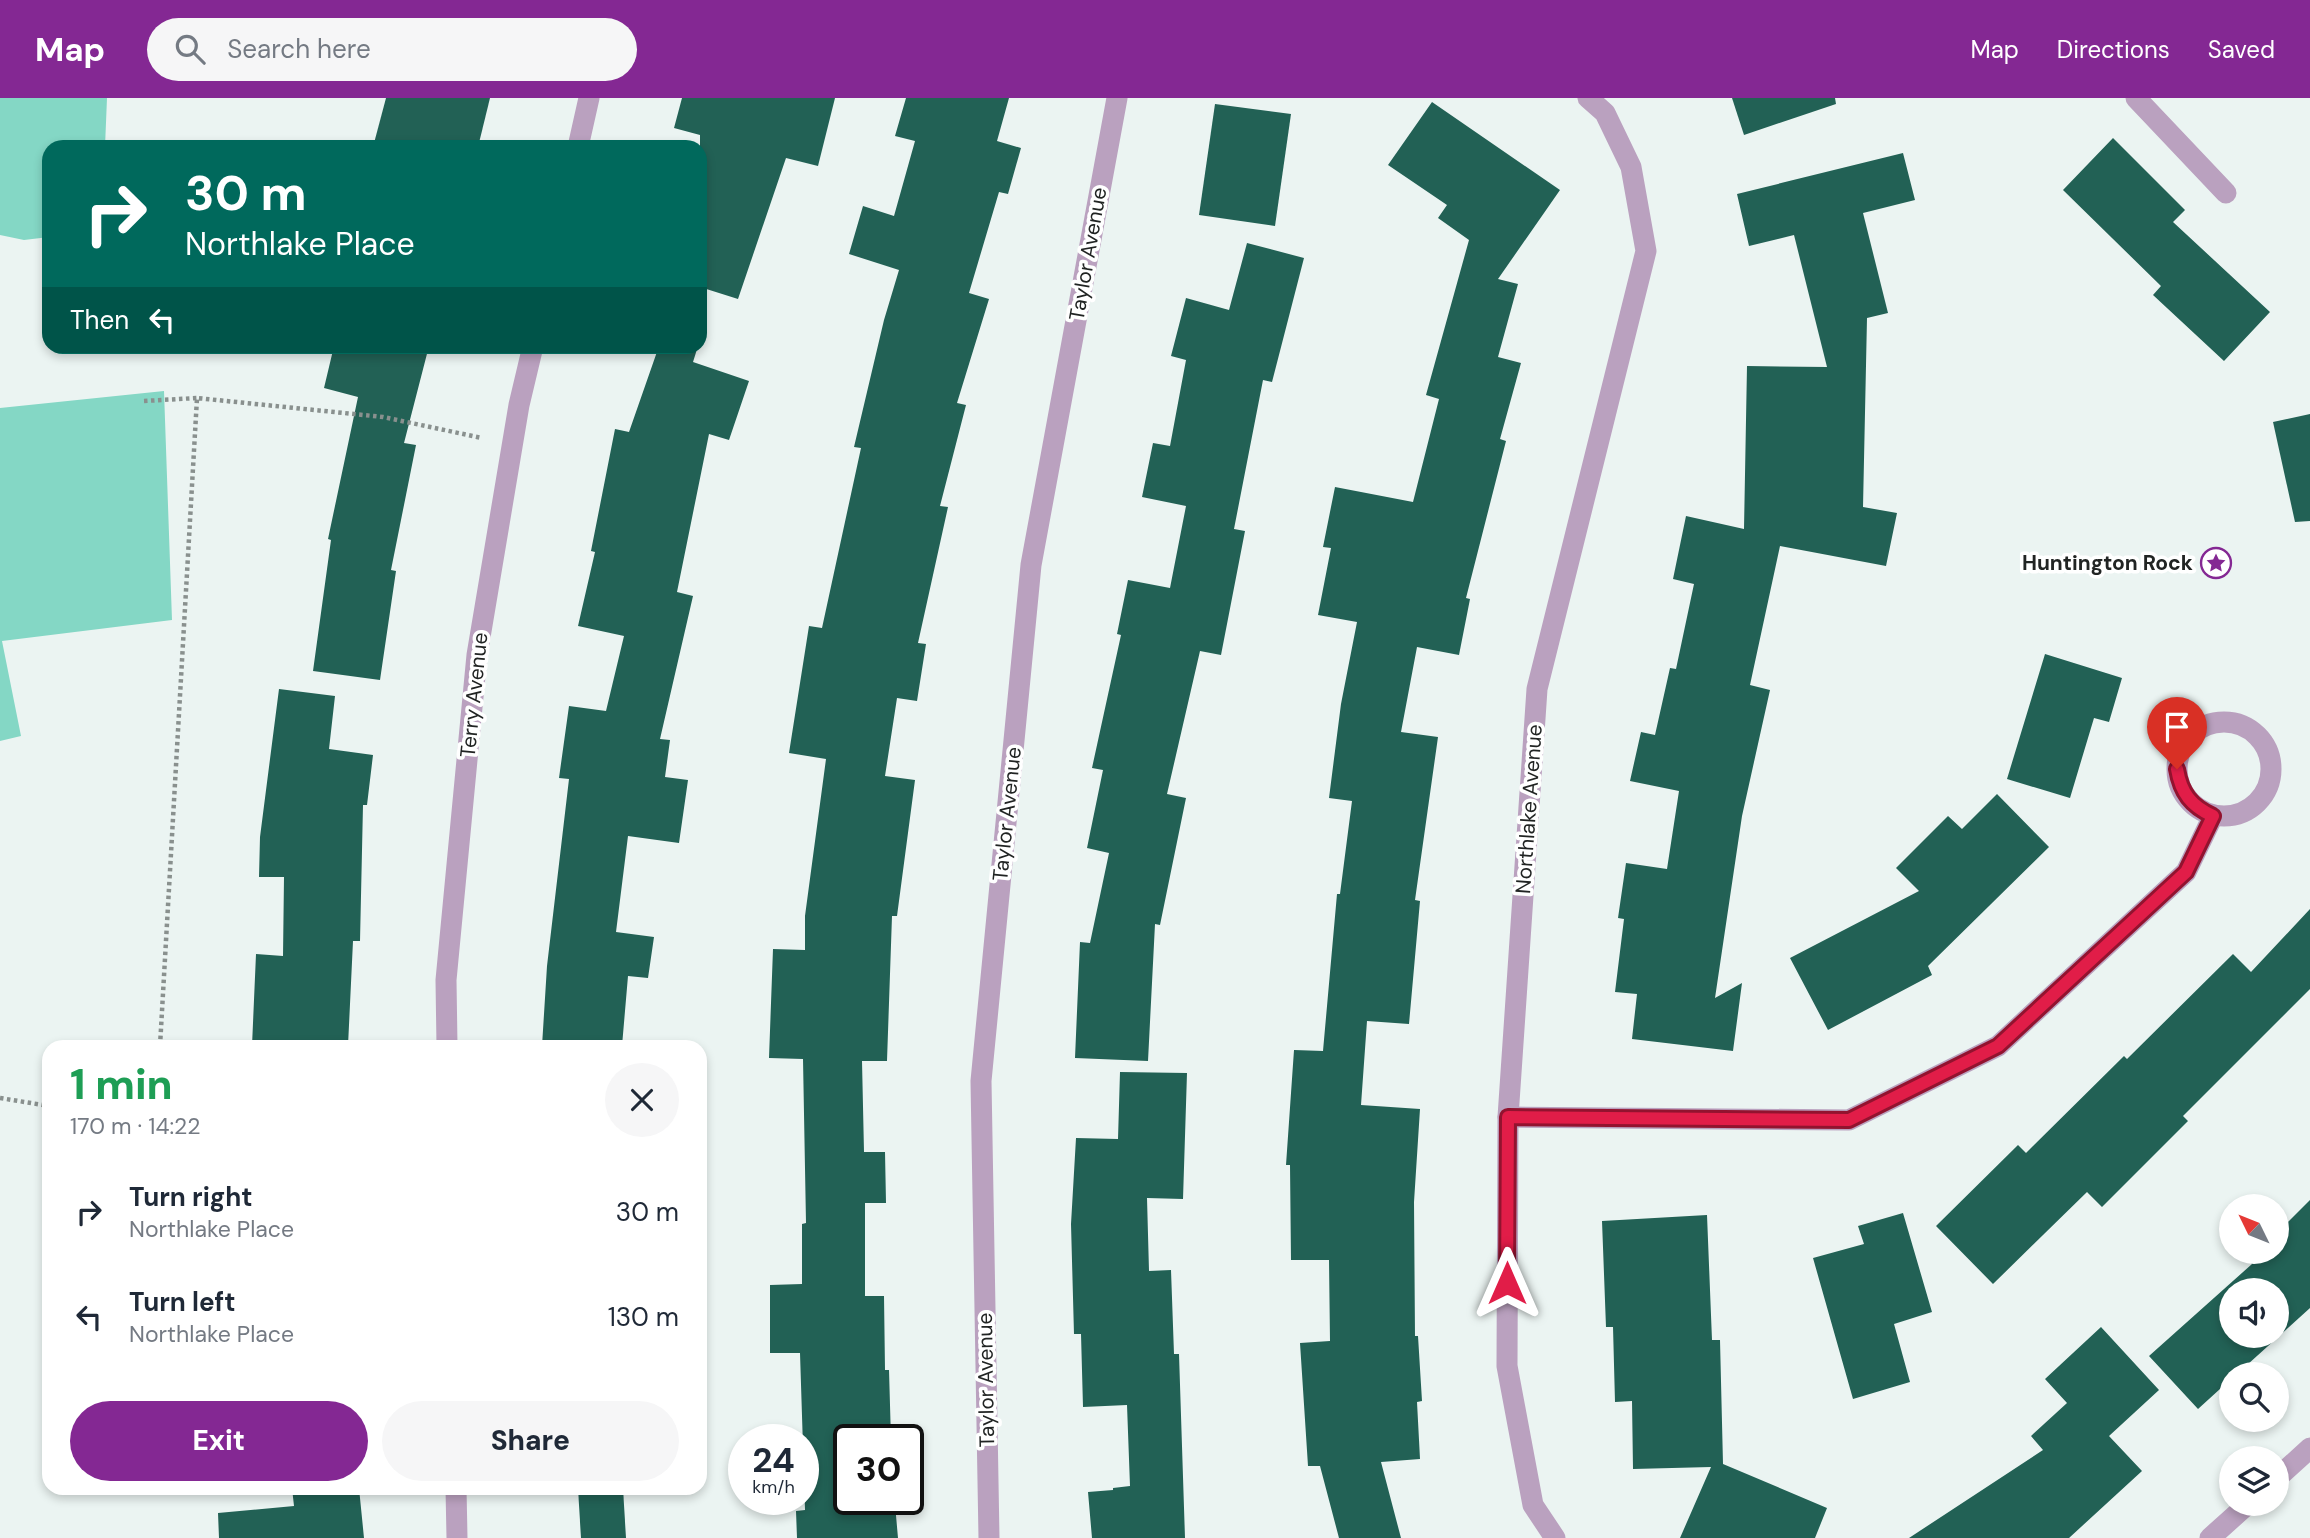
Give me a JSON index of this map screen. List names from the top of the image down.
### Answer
{
  "streets": {
    "street": ["Taylor Avenue", "Terry Avenue", "Northlake Avenue"]
  },
  "places": {
    "place": ["Huntington Rock"]
  },
  "north": "top left",
  "page": {
    "header": "Map",
    "search": "Search here",
    "nav": ["Map", "Directions", "Saved"],
    "turn": ["30 m", "Northlake Place"],
    "then": "Then",
    "heading": ["1 min", "170 m · 14:22"],
    "list": [
      {
        "name": "Turn right",
        "note": "Northlake Place",
        "value": "30 m"
      },
      {
        "name": "Turn left",
        "note": "Northlake Place",
        "value": "130 m"
      }
    ],
    "buttons": ["Exit", "Share"],
    "speed": "24 km/h",
    "limit": "30"
  }
}
